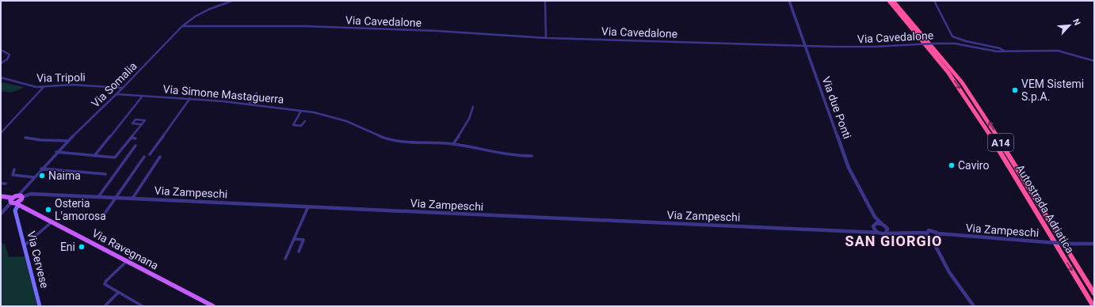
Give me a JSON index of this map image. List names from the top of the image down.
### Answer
{
  "streets": {
    "highway": ["A14", "Autostrada Adriatica"],
    "main road": ["Via Ravegnana", "Via Cervese"],
    "street": [
      "Via Cavedalone",
      "Via Tripoli",
      "Via Somalia",
      "Via Simone Mastaguerra",
      "Via due Ponti",
      "Via Zampeschi"
    ]
  },
  "crossings": [
    ["Via Cavedalone", "Via Somalia"],
    ["Via Cavedalone", "Via due Ponti"],
    ["Via Tripoli", "Via Somalia"],
    ["Via Somalia", "Via Simone Mastaguerra"],
    ["Via Somalia", "Via Zampeschi"],
    ["Via Somalia", "Via Ravegnana"],
    ["Via Somalia", "Via Cervese"],
    ["Via due Ponti", "Via Zampeschi"],
    ["Via Zampeschi", "Via Ravegnana"],
    ["Via Zampeschi", "Via Cervese"],
    ["Via Ravegnana", "Via Cervese"]
  ],
  "districts": ["SAN GIORGIO"],
  "places": [
    "VEM Sistemi S.p.A.",
    "Caviro",
    "Naima",
    "Osteria L'amorosa",
    "Eni"
  ],
  "north": "top right"
}
